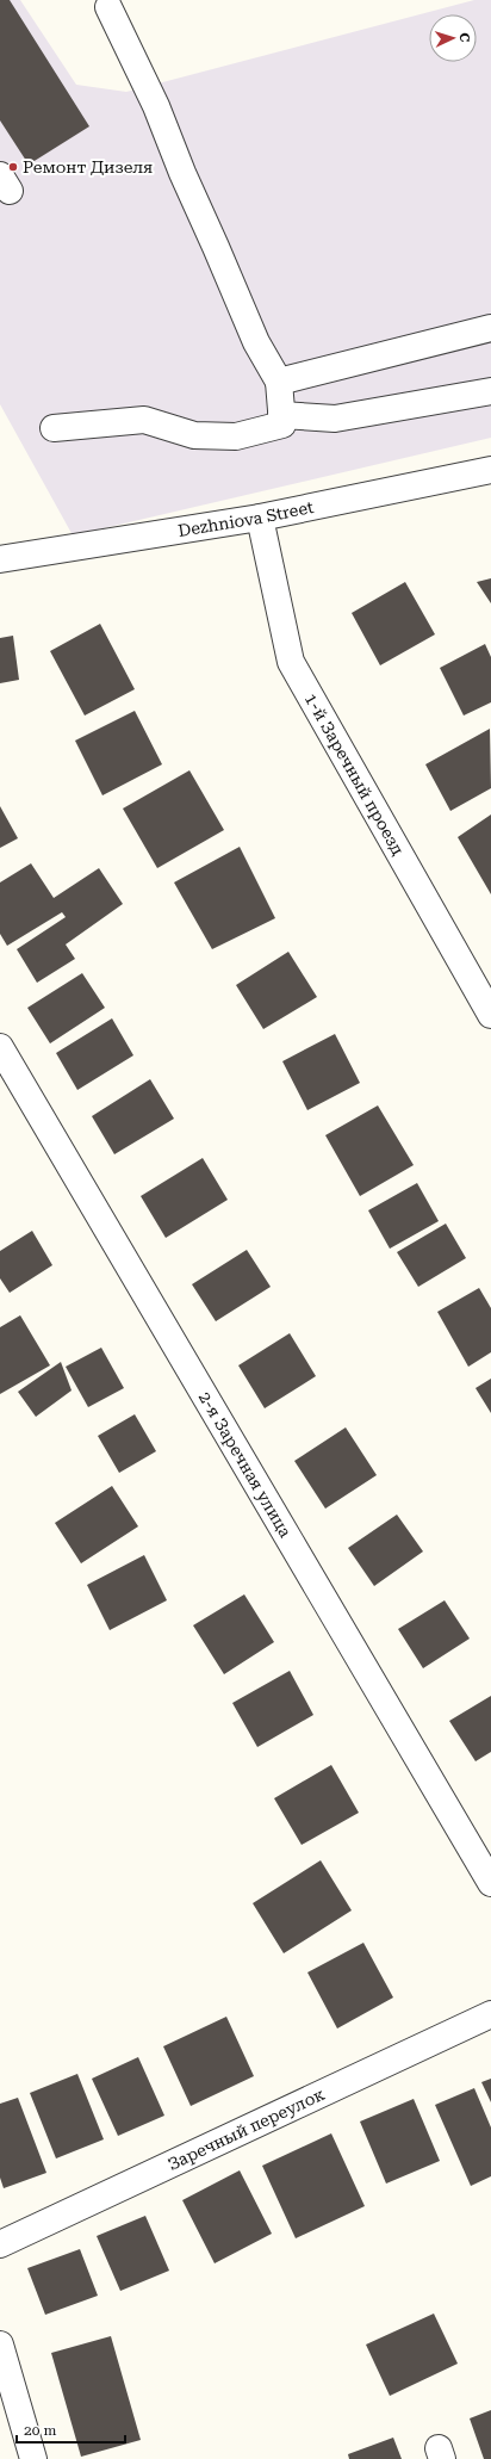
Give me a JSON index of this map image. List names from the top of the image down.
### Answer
{
  "streets": {
    "street": [
      "Dezhniova Street",
      "1-й Заречный проезд",
      "2-я Заречная улица",
      "Заречный переулок"
    ]
  },
  "crossings": [
    ["Dezhniova Street", "1-й Заречный проезд"]
  ],
  "places": ["Ремонт Дизеля"],
  "scale_bar": "20 m",
  "north": "right"
}
